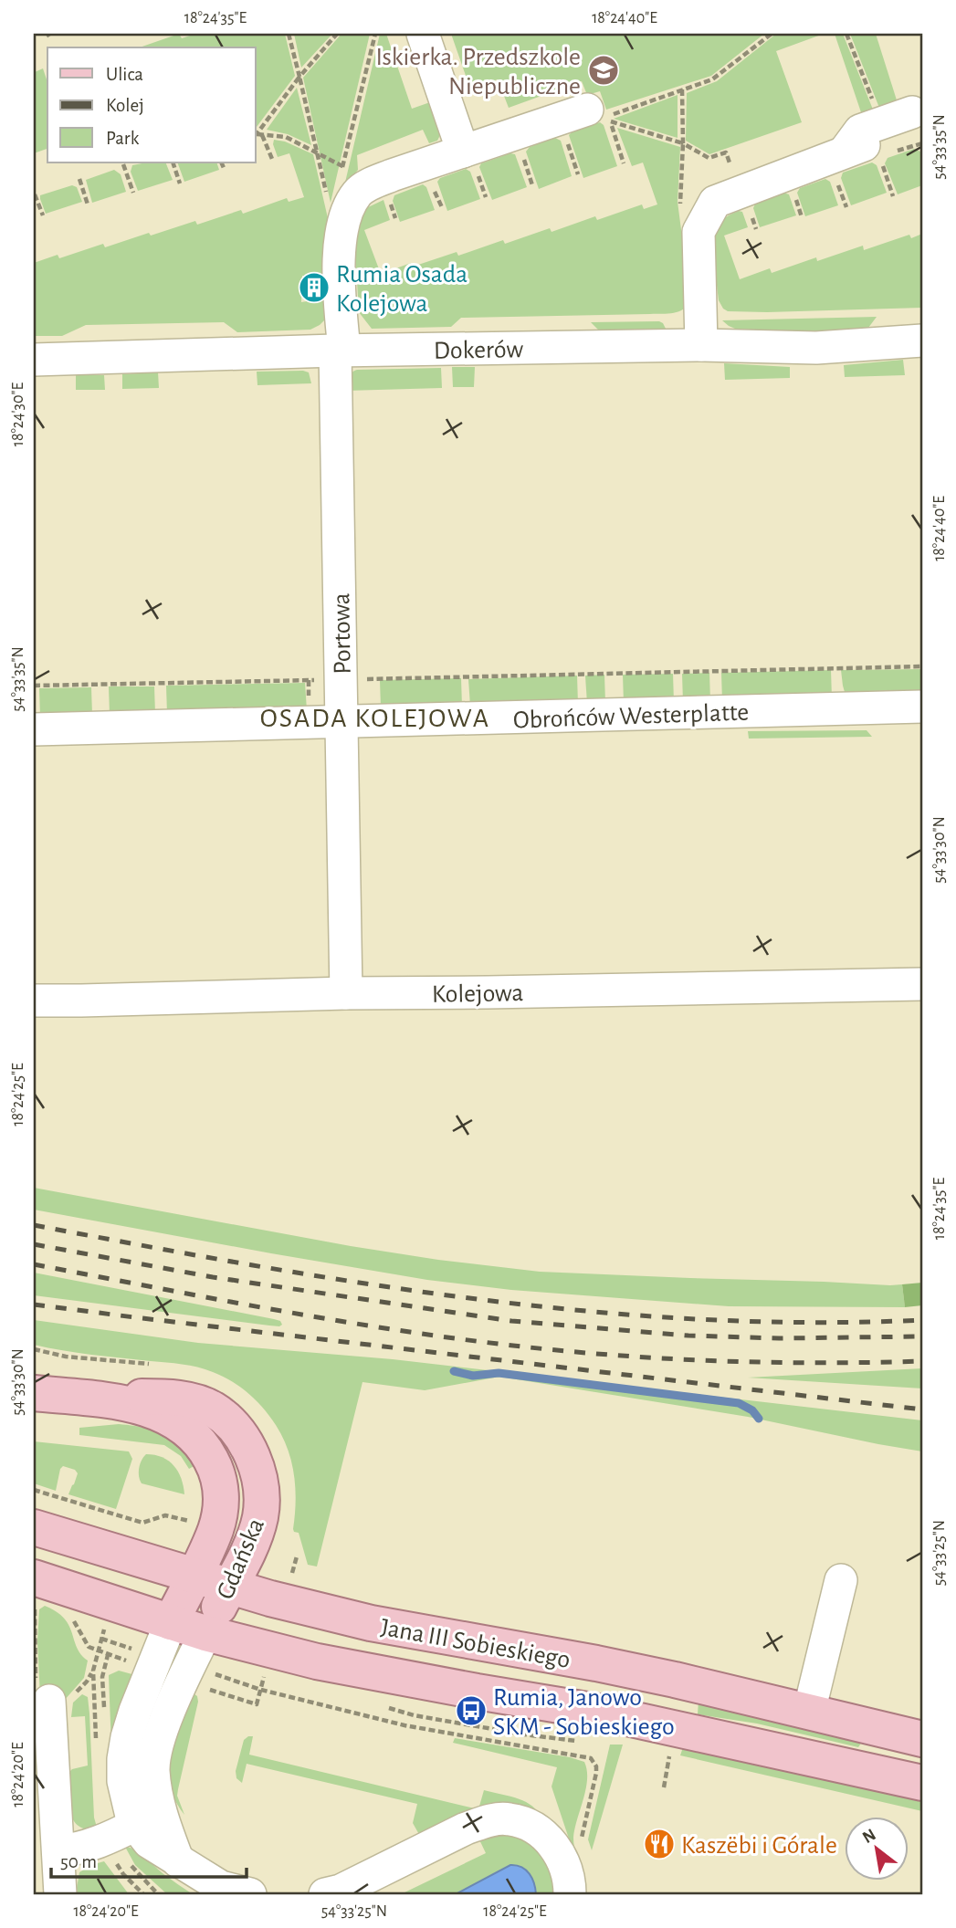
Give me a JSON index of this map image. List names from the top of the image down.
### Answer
{
  "streets": {
    "main road": ["Gdańska", "Jana III Sobieskiego"],
    "street": [
      "Dokerów",
      "Portowa",
      "Obrońców Westerplatte",
      "Kolejowa"
    ]
  },
  "crossings": [
    ["Dokerów", "Portowa"],
    ["Portowa", "Obrońców Westerplatte"],
    ["Portowa", "Kolejowa"],
    ["Gdańska", "Jana III Sobieskiego"]
  ],
  "districts": ["OSADA KOLEJOWA"],
  "places": {
    "school or university": ["Iskierka. Przedszkole Niepubliczne"],
    "building": ["Rumia Osada Kolejowa"],
    "bus stop": ["Rumia, Janowo SKM - Sobieskiego"],
    "restaurant": ["Kaszëbi i Górale"]
  },
  "legend": ["Ulica", "Kolej", "Park"],
  "scale_bar": "50 m",
  "north": "top left",
  "coordinates": [
    "18°24'35\"E",
    "18°24'40\"E",
    "54°33'35\"N",
    "18°24'30\"E",
    "54°33'30\"N",
    "18°24'25\"E",
    "54°33'25\"N",
    "18°24'20\"E"
  ]
}
